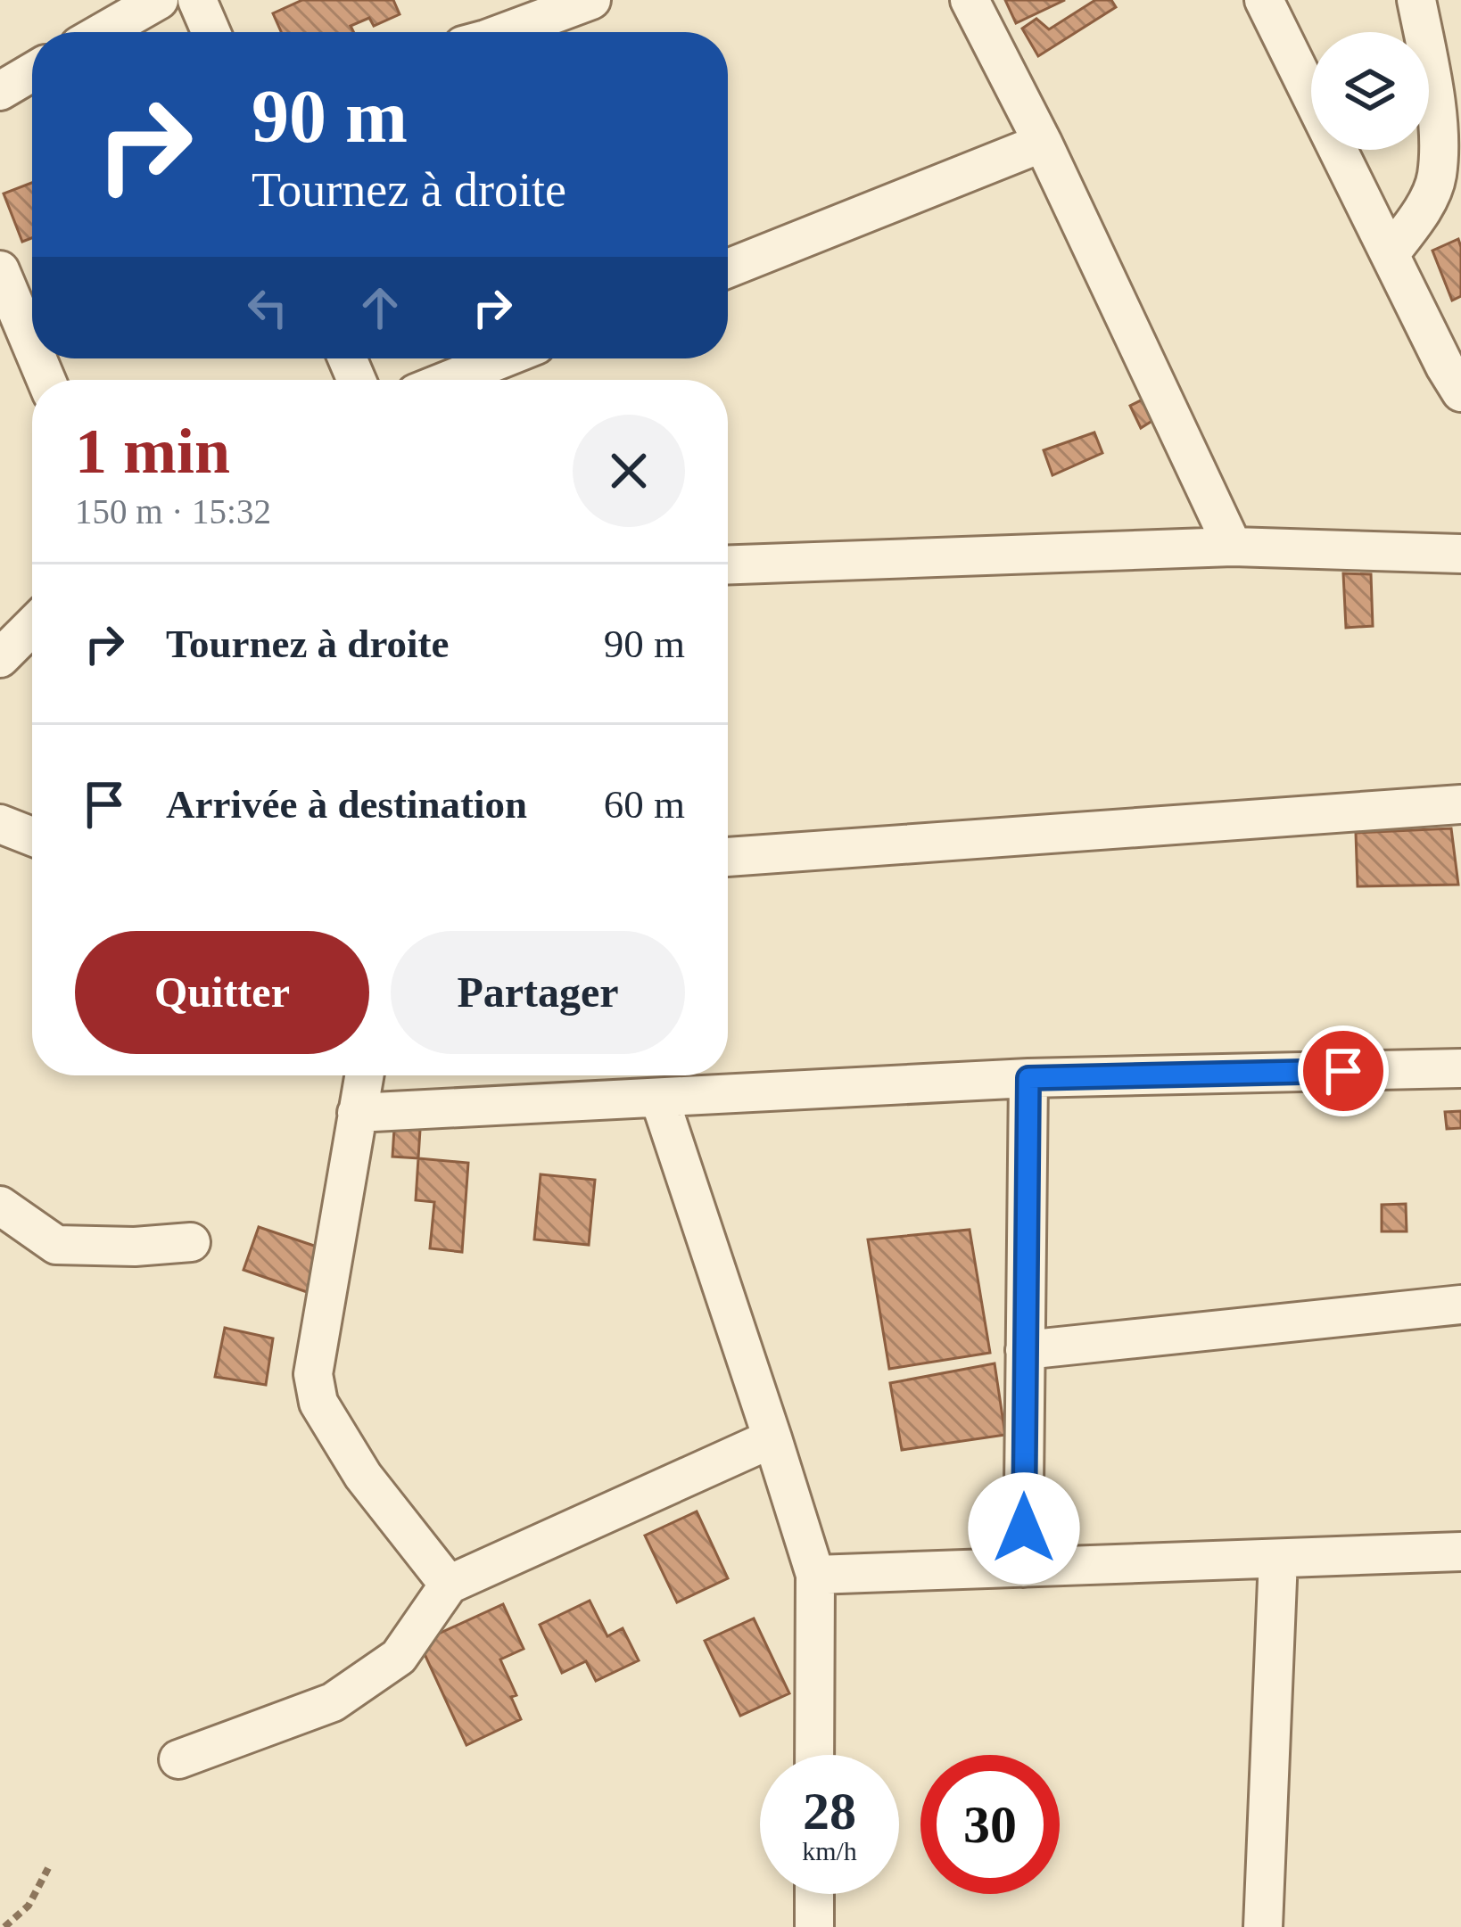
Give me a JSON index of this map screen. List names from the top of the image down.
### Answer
{
  "page": {
    "turn": ["90 m", "Tournez à droite"],
    "heading": ["1 min", "150 m · 15:32"],
    "list": [
      {
        "name": "Tournez à droite",
        "value": "90 m"
      },
      {
        "name": "Arrivée à destination",
        "value": "60 m"
      }
    ],
    "buttons": ["Quitter", "Partager"],
    "speed": "28 km/h",
    "limit": "30"
  }
}
